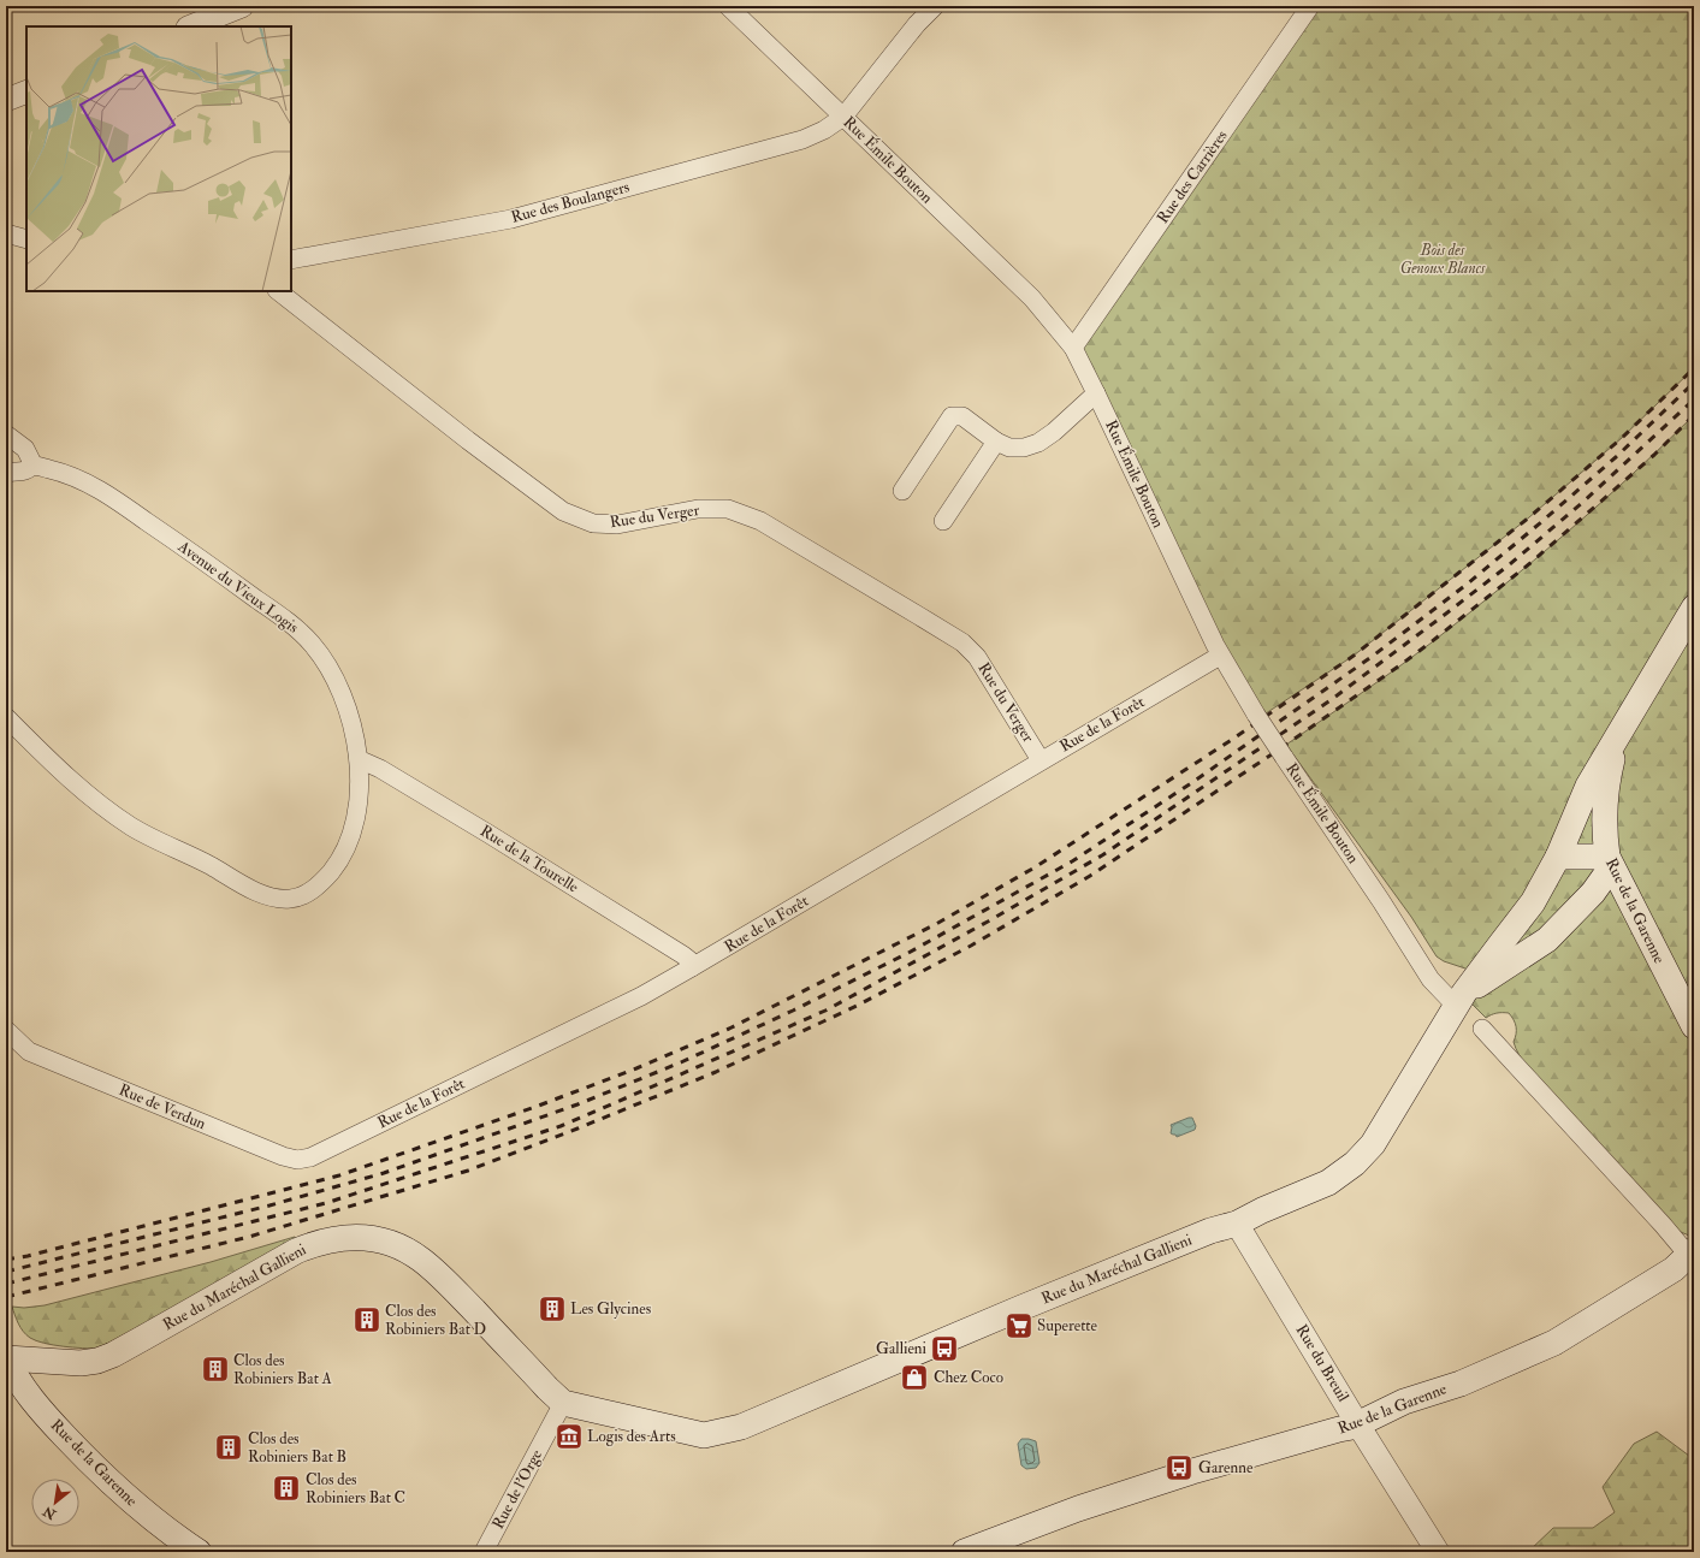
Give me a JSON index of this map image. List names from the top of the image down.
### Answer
{
  "streets": {
    "main road": ["Rue de la Garenne", "Rue du Maréchal Gallieni"],
    "street": [
      "Rue Émile Bouton",
      "Rue des Carrières",
      "Rue des Boulangers",
      "Rue du Verger",
      "Avenue du Vieux Logis",
      "Rue de la Forêt",
      "Rue de la Tourelle",
      "Rue de Verdun",
      "Rue du Breuil",
      "Rue de l'Orge"
    ]
  },
  "crossings": [
    ["Rue Émile Bouton", "Rue des Carrières"],
    ["Rue Émile Bouton", "Rue des Boulangers"],
    ["Rue Émile Bouton", "Rue de la Forêt"],
    ["Rue Émile Bouton", "Rue du Maréchal Gallieni"],
    ["Rue du Verger", "Rue de la Forêt"],
    ["Avenue du Vieux Logis", "Rue de la Tourelle"],
    ["Rue de la Forêt", "Rue de la Tourelle"],
    ["Rue de la Forêt", "Rue de Verdun"],
    ["Rue de la Garenne", "Rue du Maréchal Gallieni"],
    ["Rue de la Garenne", "Rue du Breuil"],
    ["Rue du Maréchal Gallieni", "Rue du Breuil"],
    ["Rue du Maréchal Gallieni", "Rue de l'Orge"]
  ],
  "parks": ["Bois des Genoux Blancs"],
  "places": {
    "building": [
      "Les Glycines",
      "Clos des Robiniers Bat D",
      "Clos des Robiniers Bat A",
      "Clos des Robiniers Bat B",
      "Clos des Robiniers Bat C"
    ],
    "supermarket": ["Superette"],
    "bus stop": ["Gallieni", "Garenne"],
    "shop": ["Chez Coco"],
    "museum": ["Logis des Arts"]
  },
  "north": "bottom left"
}
